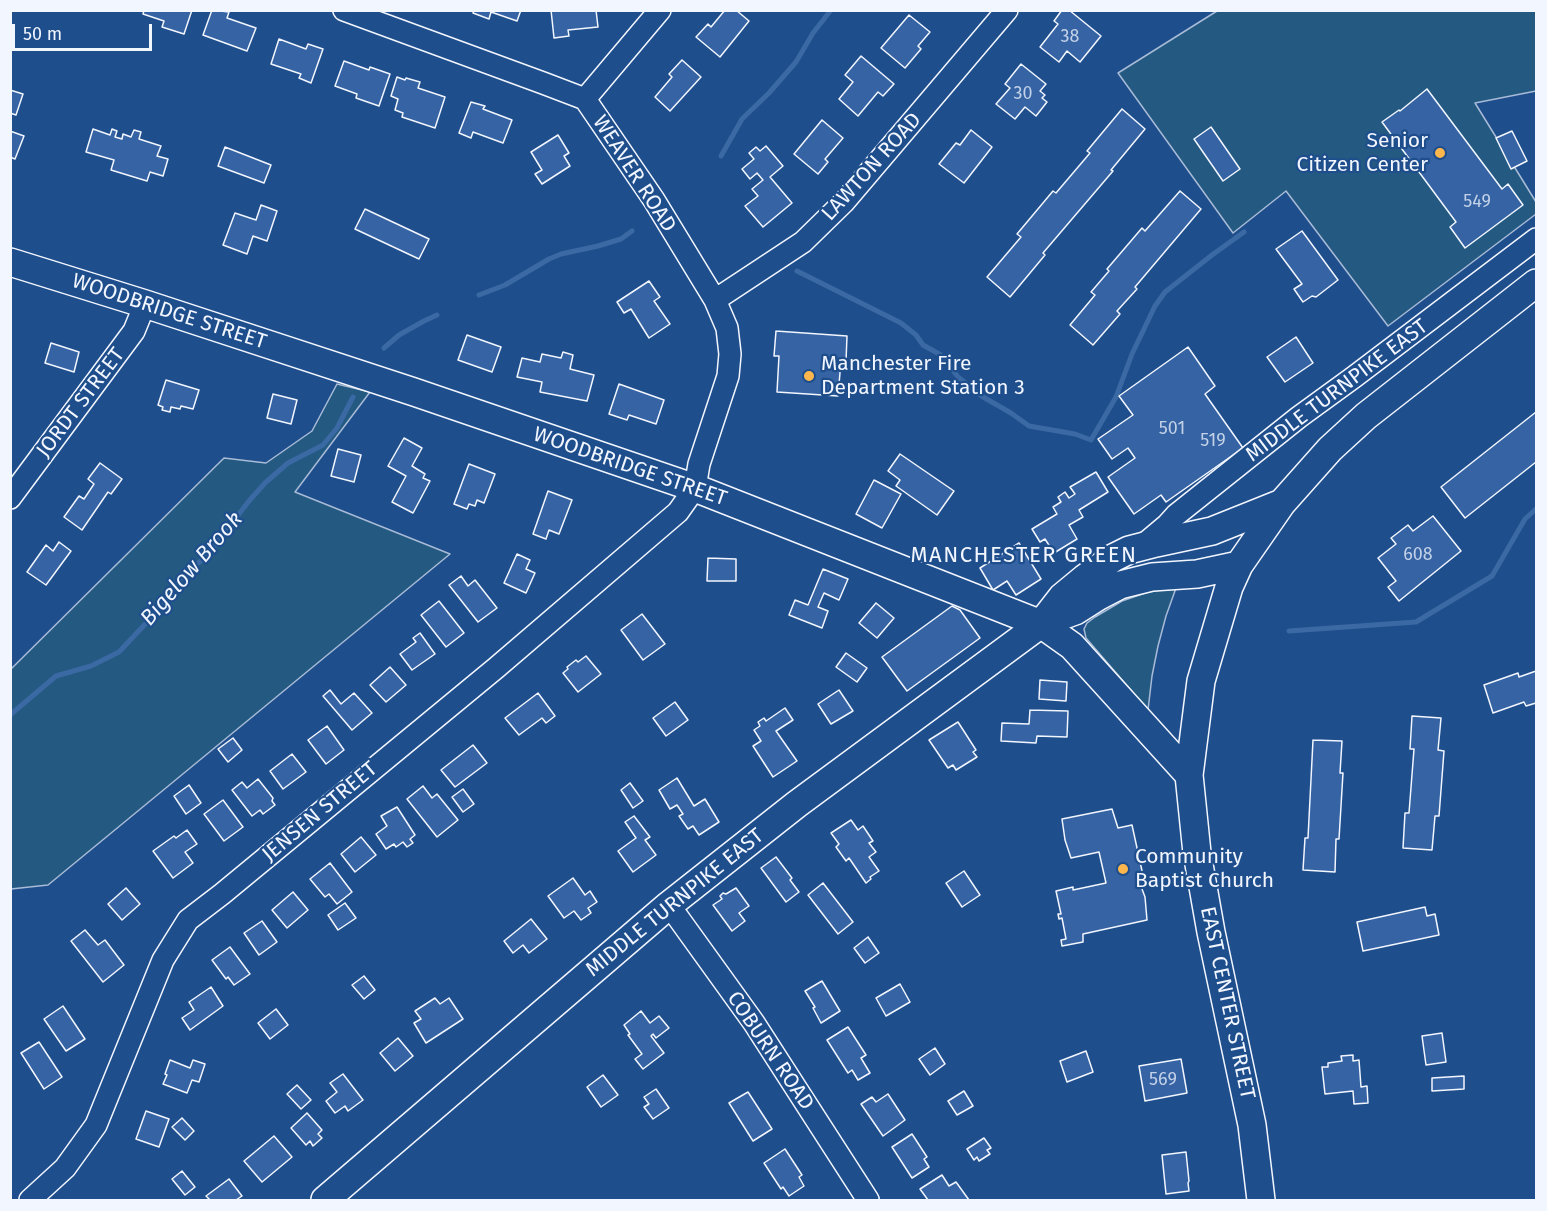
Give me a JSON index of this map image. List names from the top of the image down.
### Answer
{
  "streets": {
    "main road": ["WOODBRIDGE STREET", "MIDDLE TURNPIKE EAST", "EAST CENTER STREET"],
    "street": [
      "LAWTON ROAD",
      "WEAVER ROAD",
      "JORDT STREET",
      "JENSEN STREET",
      "COBURN ROAD"
    ]
  },
  "crossings": [
    ["LAWTON ROAD", "WEAVER ROAD"],
    ["WEAVER ROAD", "WOODBRIDGE STREET"],
    ["WEAVER ROAD", "JENSEN STREET"],
    ["WOODBRIDGE STREET", "MIDDLE TURNPIKE EAST"],
    ["WOODBRIDGE STREET", "JORDT STREET"],
    ["WOODBRIDGE STREET", "JENSEN STREET"],
    ["WOODBRIDGE STREET", "EAST CENTER STREET"],
    ["MIDDLE TURNPIKE EAST", "EAST CENTER STREET"],
    ["MIDDLE TURNPIKE EAST", "COBURN ROAD"]
  ],
  "districts": ["MANCHESTER GREEN"],
  "water": ["Bigelow Brook"],
  "places": ["Senior Citizen Center", "Manchester Fire Department Station 3", "Community Baptist Church"],
  "house_numbers": [
    "38",
    "30",
    "549",
    "501",
    "519",
    "608",
    "569"
  ],
  "scale_bar": "50 m"
}
